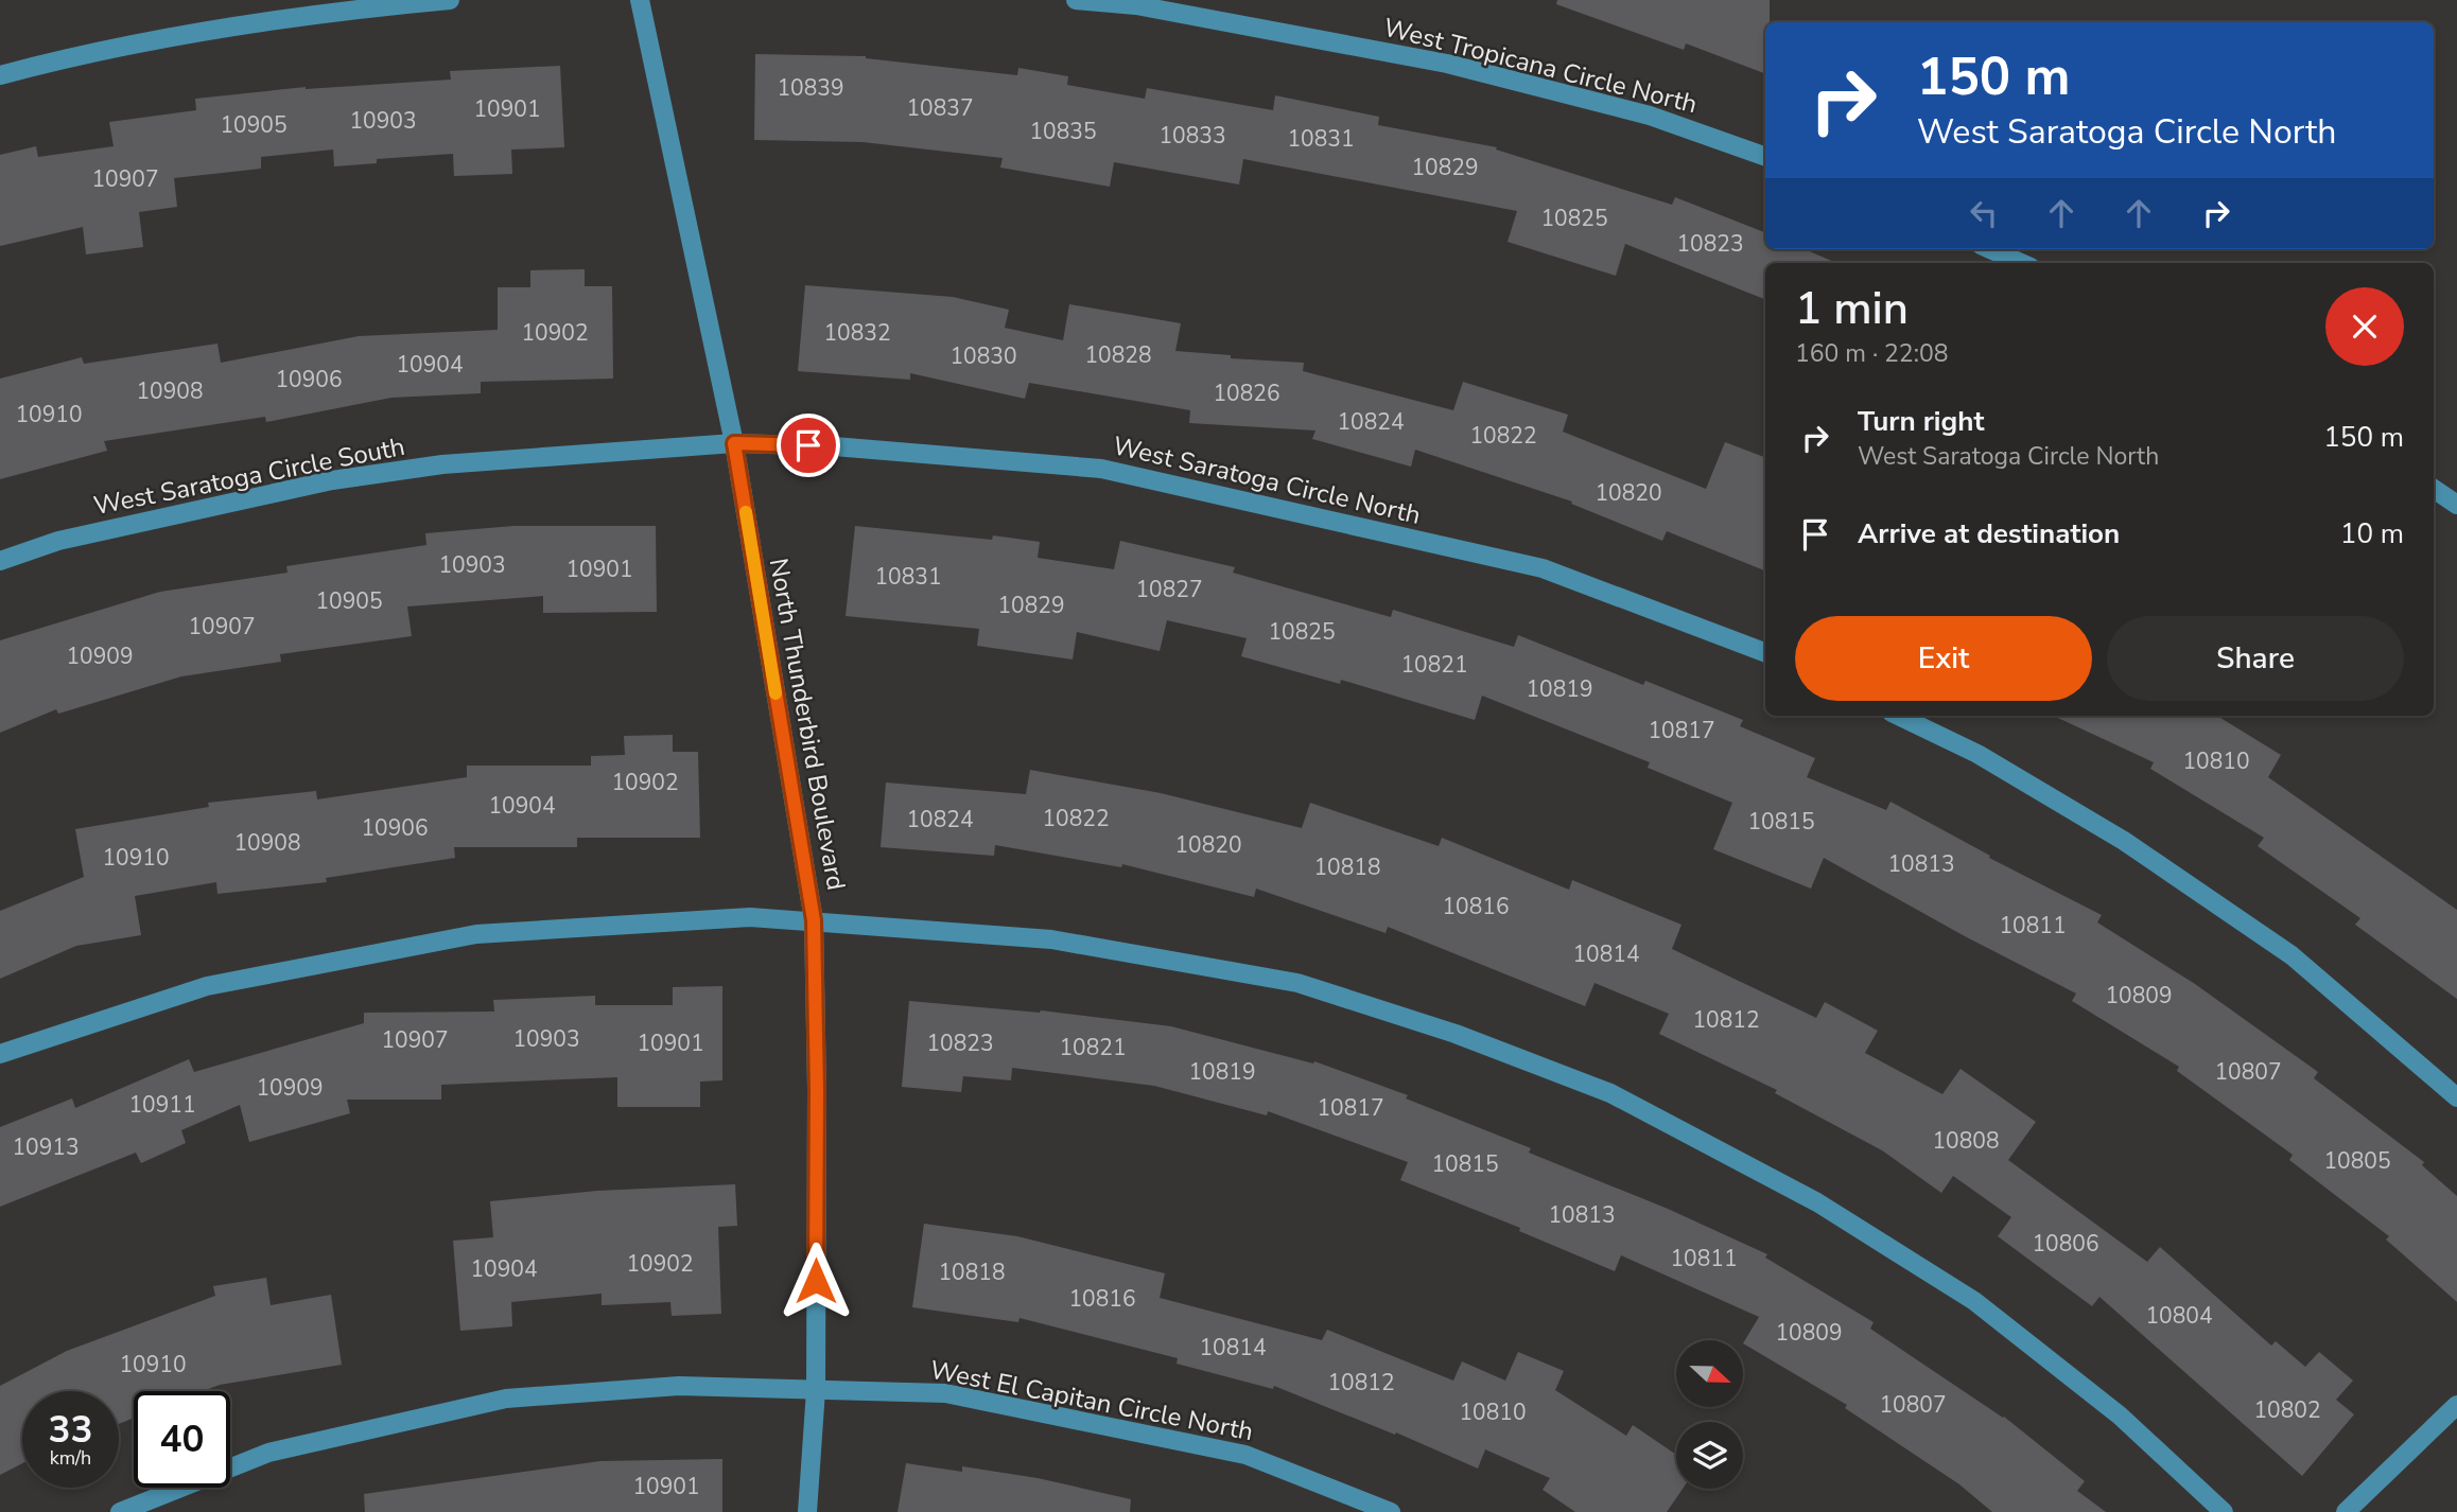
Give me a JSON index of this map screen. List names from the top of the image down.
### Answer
{
  "streets": {
    "street": [
      "West Tropicana Circle North",
      "West Saratoga Circle South",
      "West Saratoga Circle North",
      "North Thunderbird Boulevard",
      "West El Capitan Circle North"
    ]
  },
  "crossings": [
    ["West Saratoga Circle South", "West Saratoga Circle North"],
    ["West Saratoga Circle South", "North Thunderbird Boulevard"],
    ["West Saratoga Circle North", "North Thunderbird Boulevard"],
    ["North Thunderbird Boulevard", "West El Capitan Circle North"]
  ],
  "house_numbers": [
    "10839",
    "10837",
    "10901",
    "10903",
    "10905",
    "10835",
    "10833",
    "10831",
    "10829",
    "10907",
    "10825",
    "10823",
    "10902",
    "10832",
    "10828",
    "10830",
    "10904",
    "10906",
    "10908",
    "10826",
    "10910",
    "10824",
    "10822",
    "10820",
    "10903",
    "10901",
    "10831",
    "10827",
    "10905",
    "10829",
    "10907",
    "10825",
    "10909",
    "10821",
    "10819",
    "10817",
    "10810",
    "10902",
    "10904",
    "10822",
    "10824",
    "10815",
    "10906",
    "10908",
    "10820",
    "10910",
    "10813",
    "10818",
    "10816",
    "10811",
    "10814",
    "10809",
    "10812",
    "10903",
    "10907",
    "10901",
    "10823",
    "10821",
    "10819",
    "10807",
    "10909",
    "10911",
    "10817",
    "10808",
    "10913",
    "10805",
    "10815",
    "10813",
    "10806",
    "10811",
    "10902",
    "10904",
    "10818",
    "10816",
    "10804",
    "10809",
    "10814",
    "10910",
    "10812",
    "10807",
    "10802",
    "10810",
    "10901"
  ],
  "north": "right",
  "page": {
    "turn": ["150 m", "West Saratoga Circle North"],
    "heading": ["1 min", "160 m · 22:08"],
    "list": [
      {
        "name": "Turn right",
        "note": "West Saratoga Circle North",
        "value": "150 m"
      },
      {
        "name": "Arrive at destination",
        "value": "10 m"
      }
    ],
    "buttons": ["Exit", "Share"],
    "speed": "33 km/h",
    "limit": "40"
  }
}
